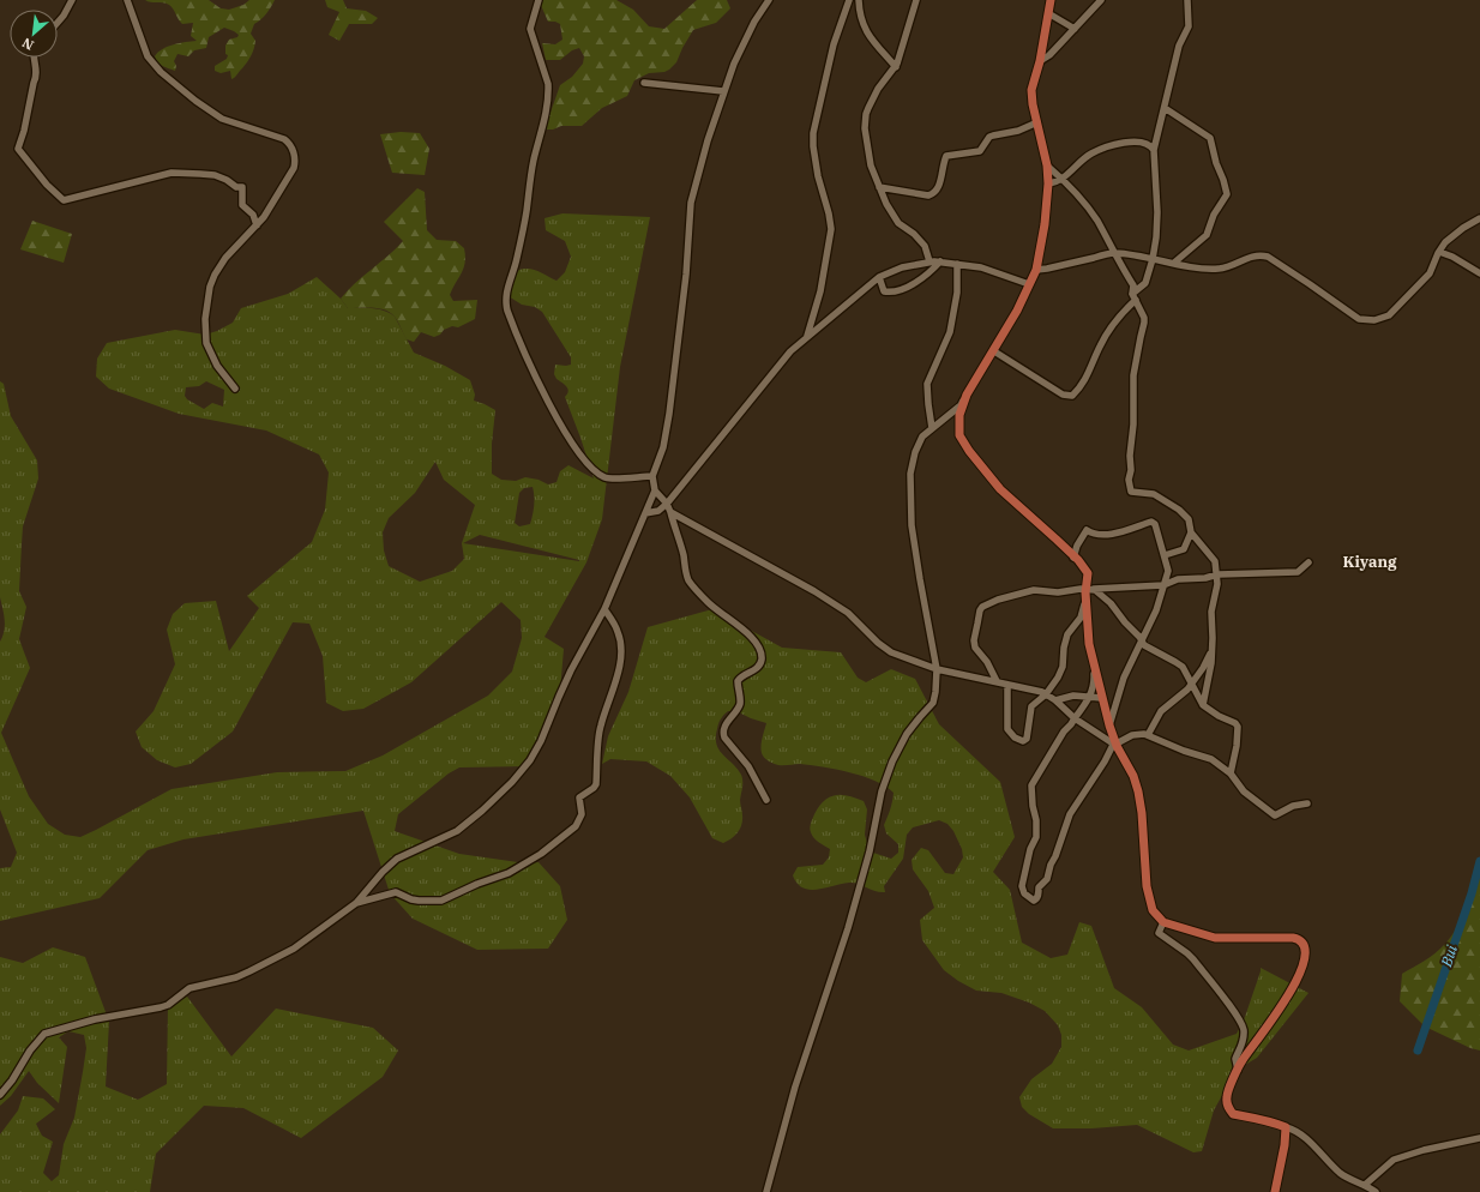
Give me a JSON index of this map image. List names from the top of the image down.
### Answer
{
  "districts": ["Kiyang"],
  "water": ["Bui"],
  "north": "bottom left"
}
